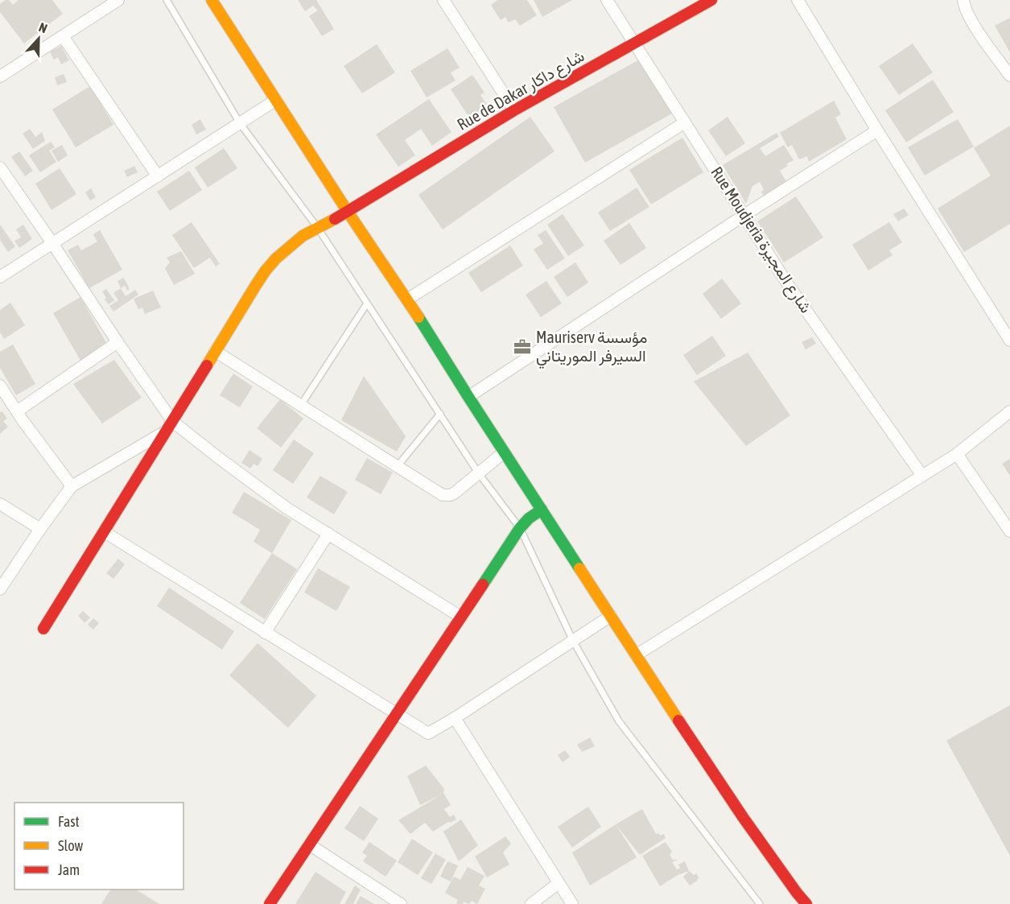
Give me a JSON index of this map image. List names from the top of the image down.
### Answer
{
  "streets": {
    "street": ["Rue de Dakar شارع داكار", "Rue Moudjeria شارع المجيرة"]
  },
  "crossings": [
    ["Rue de Dakar شارع داكار", "Rue Moudjeria شارع المجيرة"]
  ],
  "places": {
    "office": ["Mauriserv مؤسسة السيرفر الموريتاني"]
  },
  "legend": ["Fast", "Slow", "Jam"],
  "north": "top"
}
